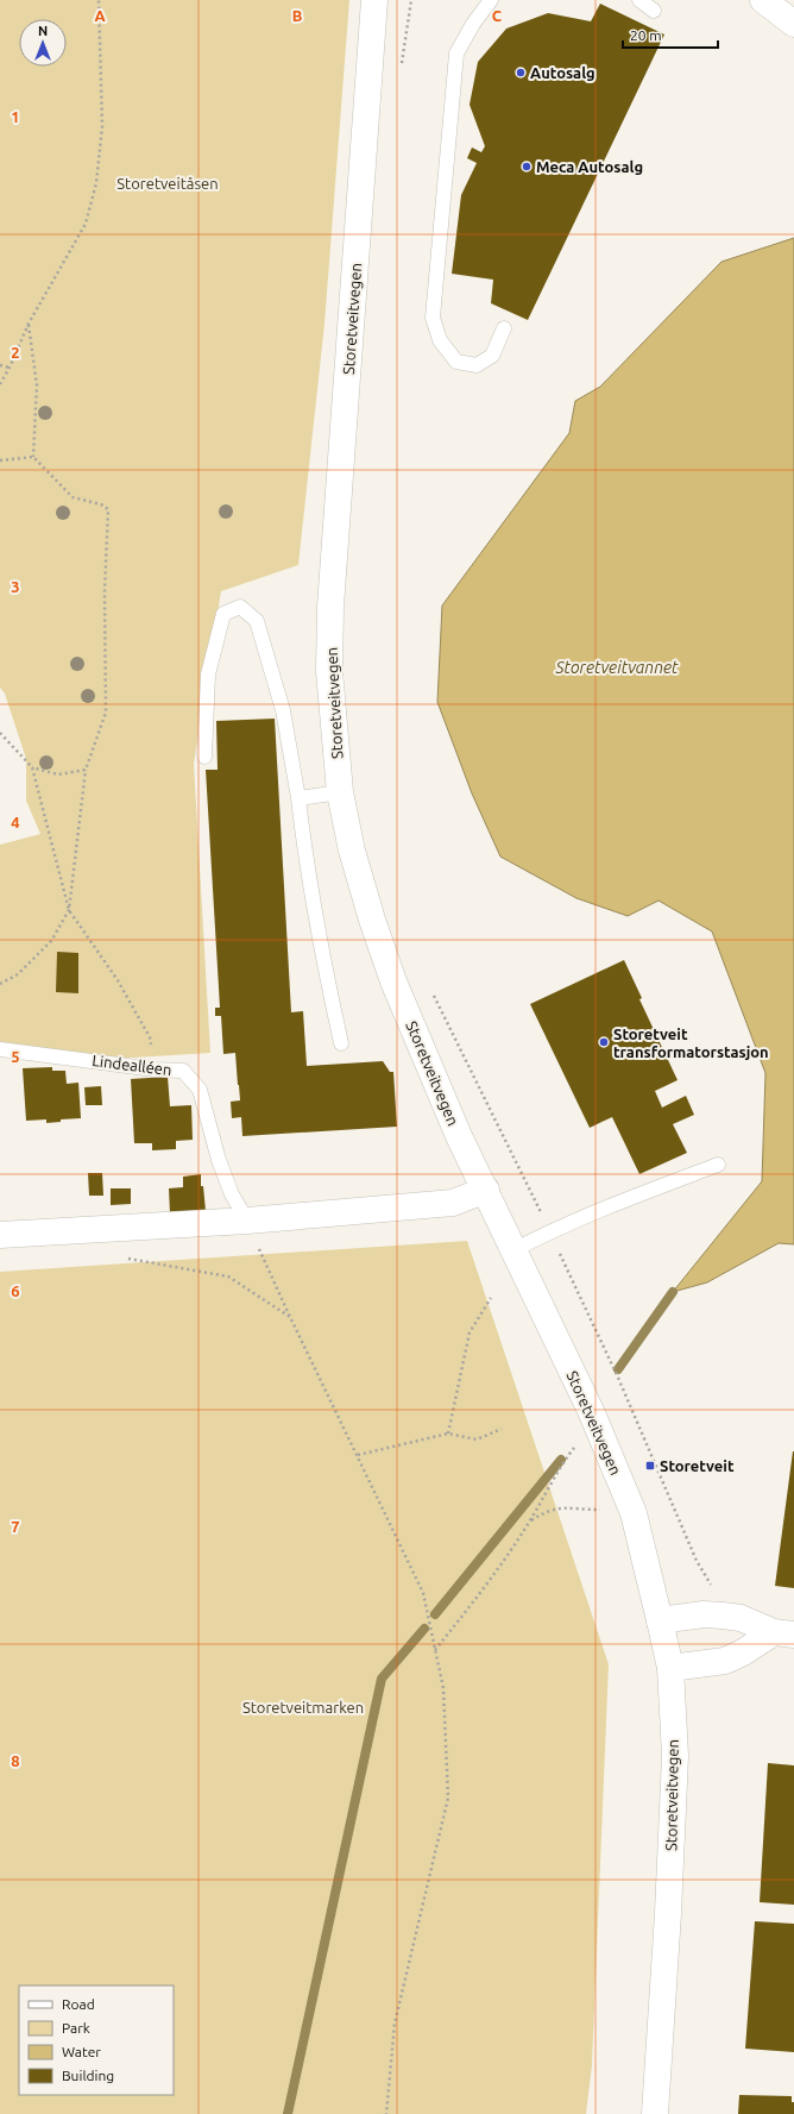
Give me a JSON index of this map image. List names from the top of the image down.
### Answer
{
  "streets": {
    "main road": ["Storetveitvegen"],
    "lane": ["Lindealléen"]
  },
  "water": ["Storetveitvannet"],
  "parks": ["Storetveitåsen", "Storetveitmarken"],
  "places": {
    "other": ["Autosalg", "Meca Autosalg", "Storetveit transformatorstasjon"],
    "transit": ["Storetveit"]
  },
  "legend": [
    "Road",
    "Park",
    "Water",
    "Building"
  ],
  "scale_bar": "20 m",
  "north": "top",
  "grid": {
    "columns": ["A", "B", "C"],
    "rows": [
      "1",
      "2",
      "3",
      "4",
      "5",
      "6",
      "7",
      "8"
    ]
  }
}
